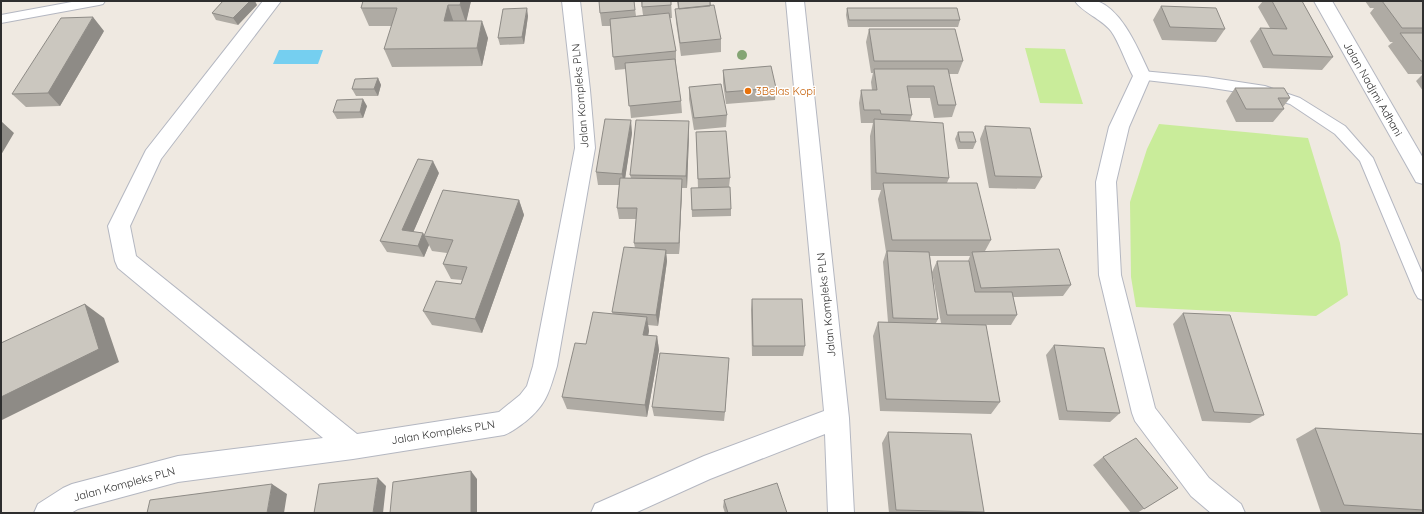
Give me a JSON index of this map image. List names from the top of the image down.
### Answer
{
  "streets": {
    "street": ["Jalan Nadjmi Adhani", "Jalan Kompleks PLN"]
  },
  "places": ["3Belas Kopi"]
}
